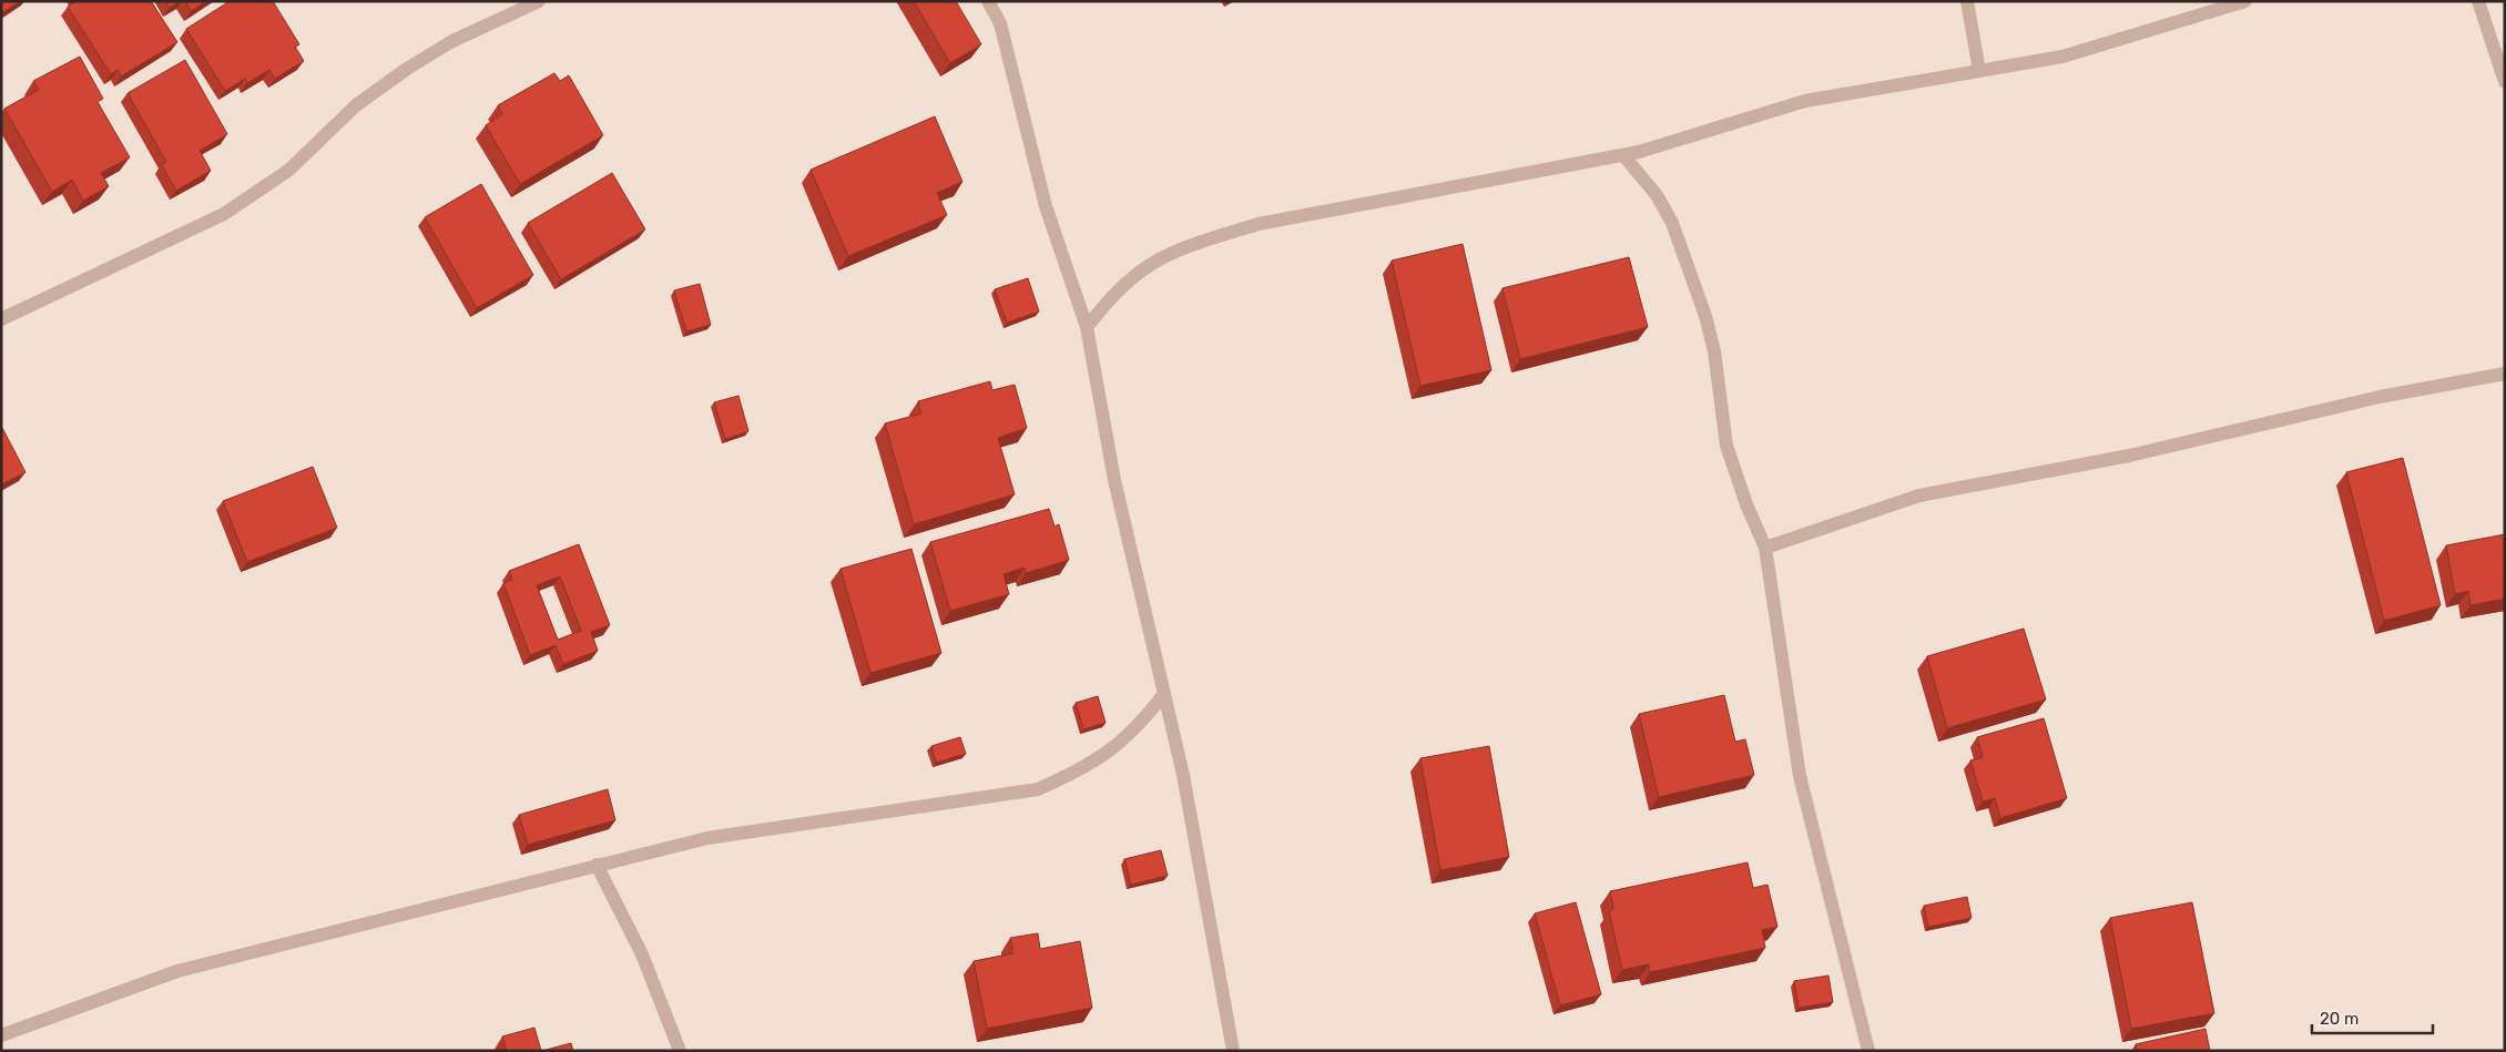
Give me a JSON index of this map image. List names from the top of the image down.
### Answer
{
  "scale_bar": "20 m"
}
